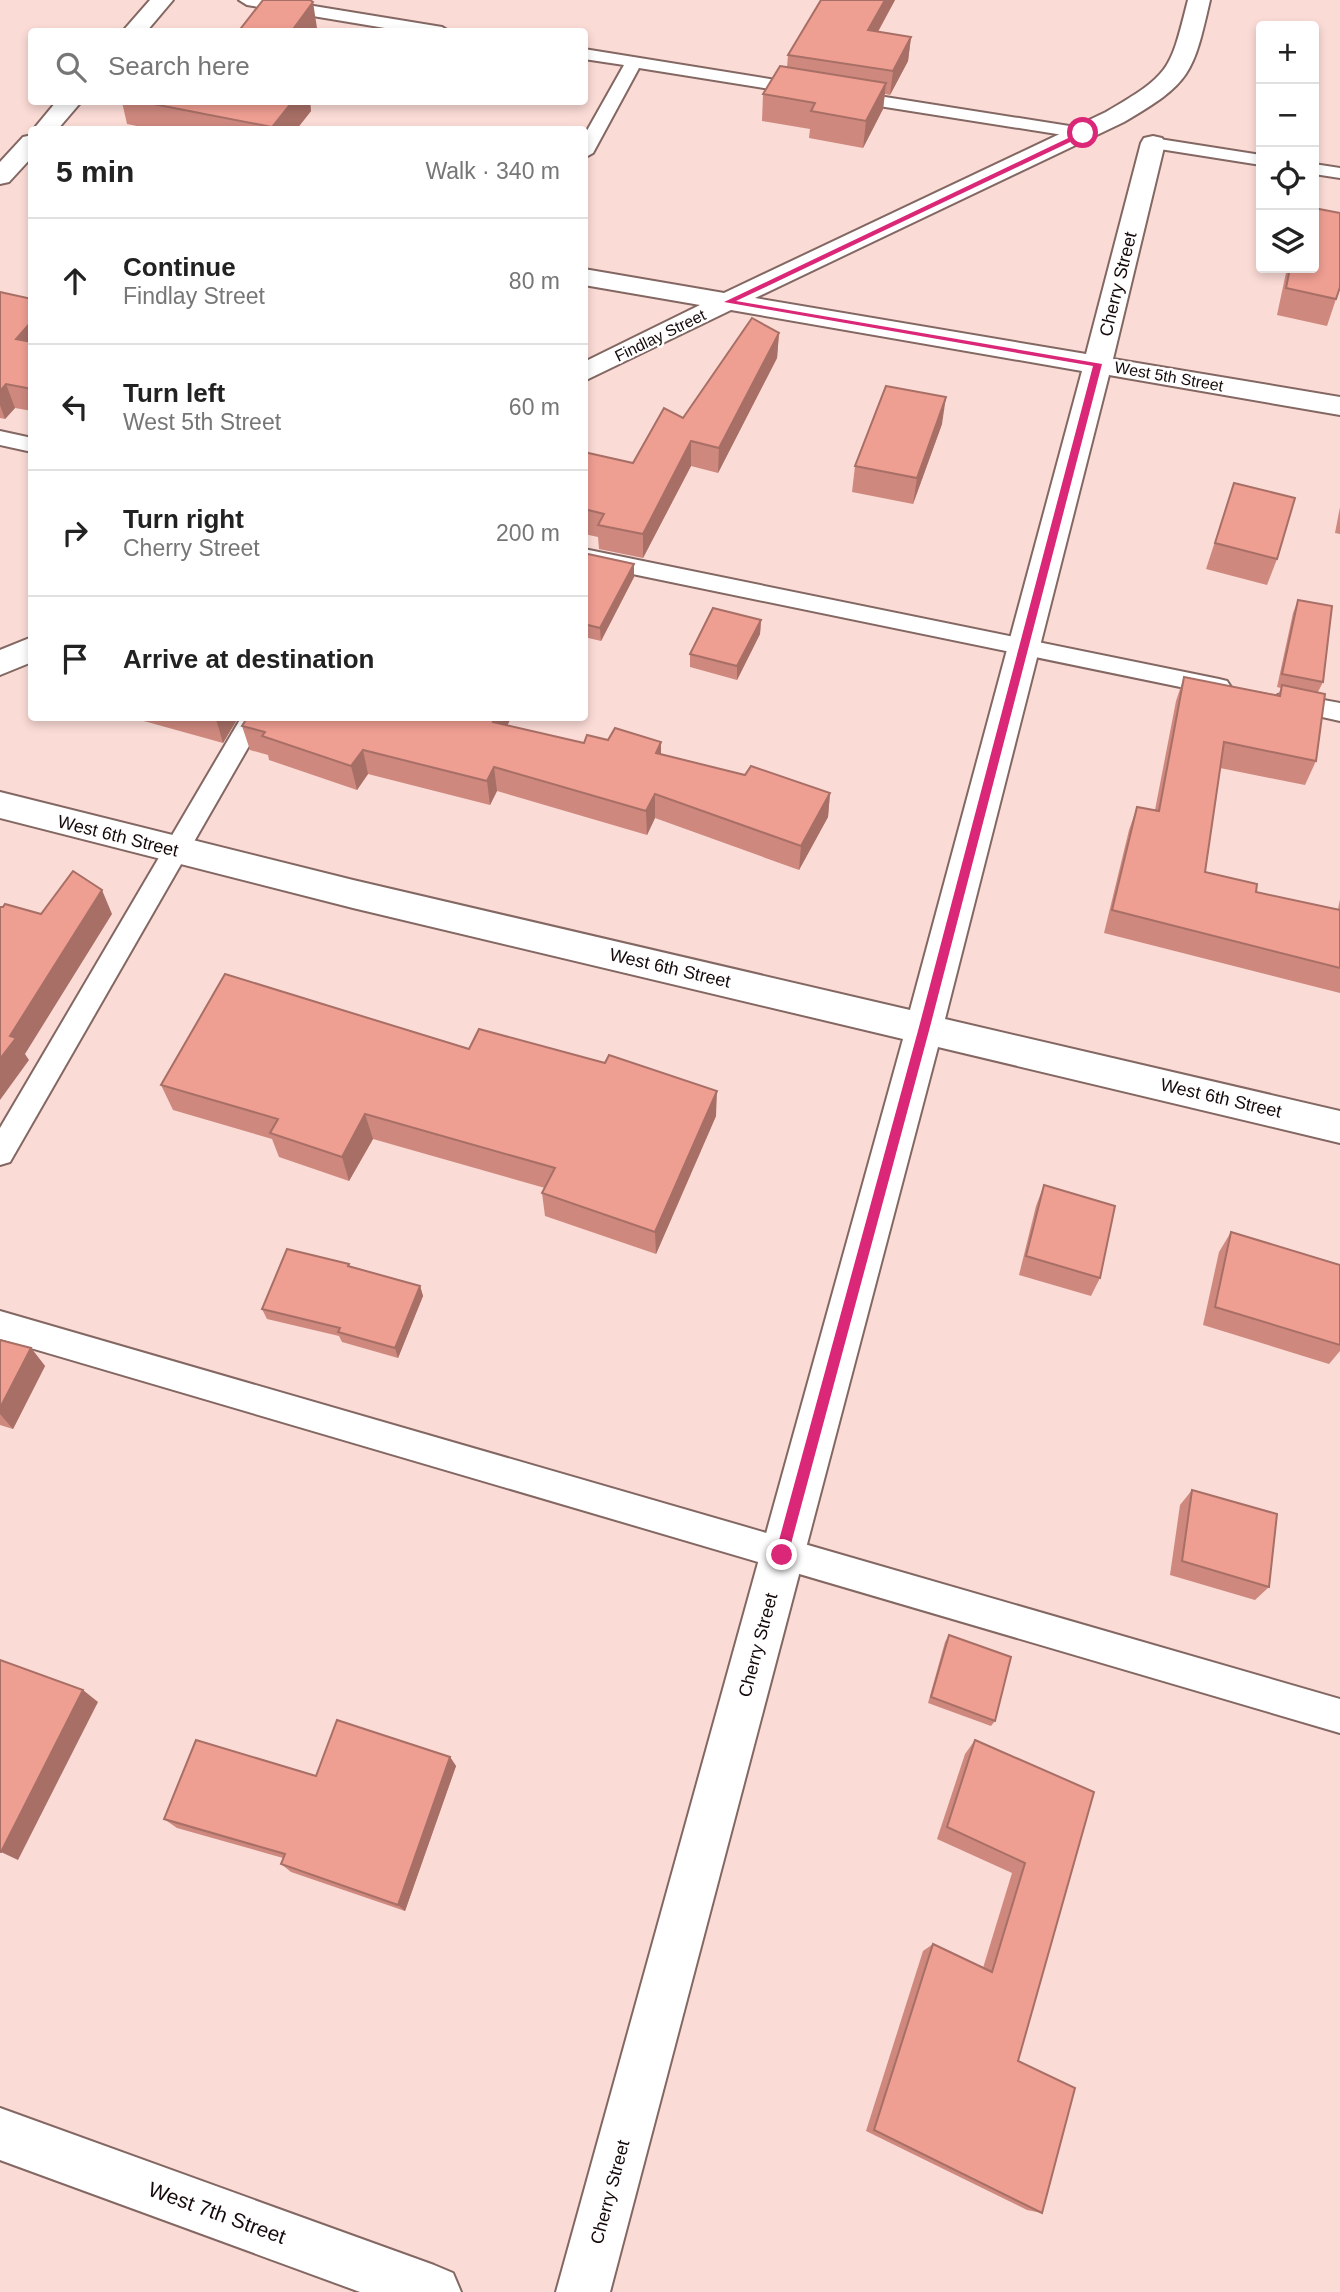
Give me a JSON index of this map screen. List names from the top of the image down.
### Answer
{
  "streets": {
    "street": [
      "Cherry Street",
      "Findlay Street",
      "West 5th Street",
      "West 6th Street",
      "West 7th Street"
    ]
  },
  "crossings": [
    ["Cherry Street", "West 5th Street"],
    ["Cherry Street", "West 6th Street"],
    ["Findlay Street", "West 5th Street"]
  ],
  "page": {
    "map_buttons": ["+", "−"],
    "search": "Search here",
    "heading": ["5 min", "Walk · 340 m"],
    "list": [
      ["Continue", "Findlay Street", "80 m"],
      ["Turn left", "West 5th Street", "60 m"],
      ["Turn right", "Cherry Street", "200 m"],
      "Arrive at destination"
    ]
  }
}
